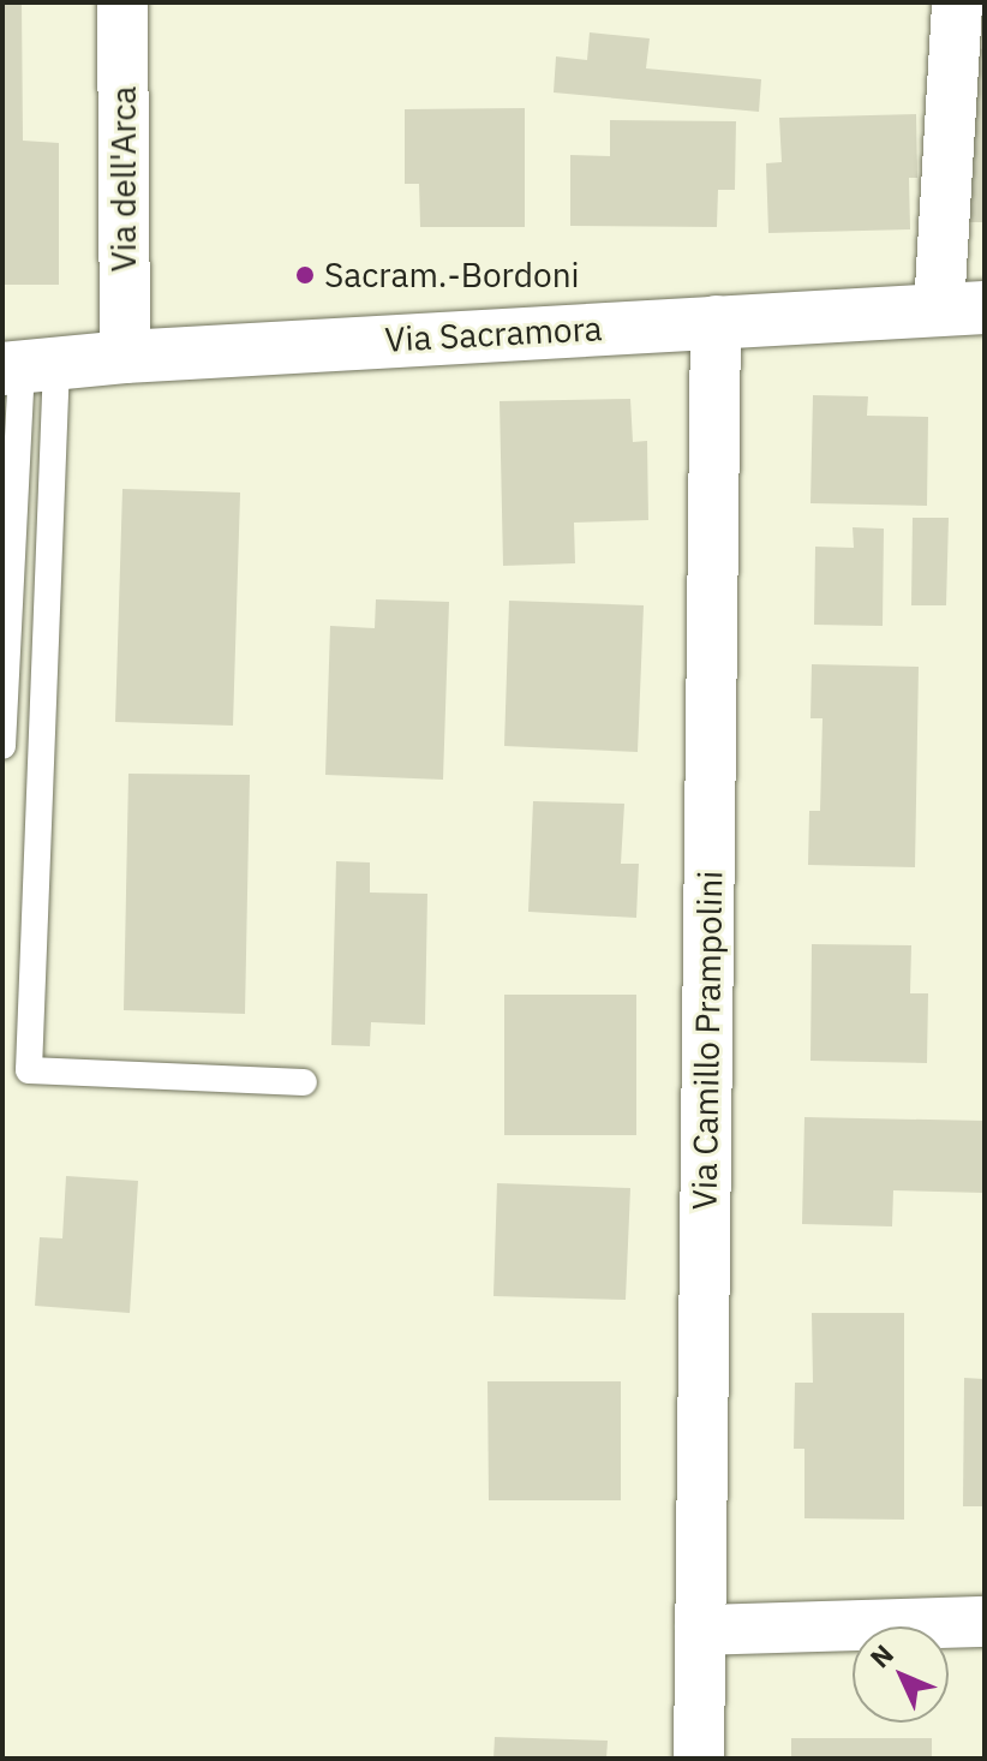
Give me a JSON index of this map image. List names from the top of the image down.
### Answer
{
  "streets": {
    "street": ["Via dell'Arca", "Via Sacramora", "Via Camillo Prampolini"]
  },
  "crossings": [
    ["Via dell'Arca", "Via Sacramora"],
    ["Via Sacramora", "Via Camillo Prampolini"]
  ],
  "places": ["Sacram.-Bordoni"],
  "north": "top left"
}
